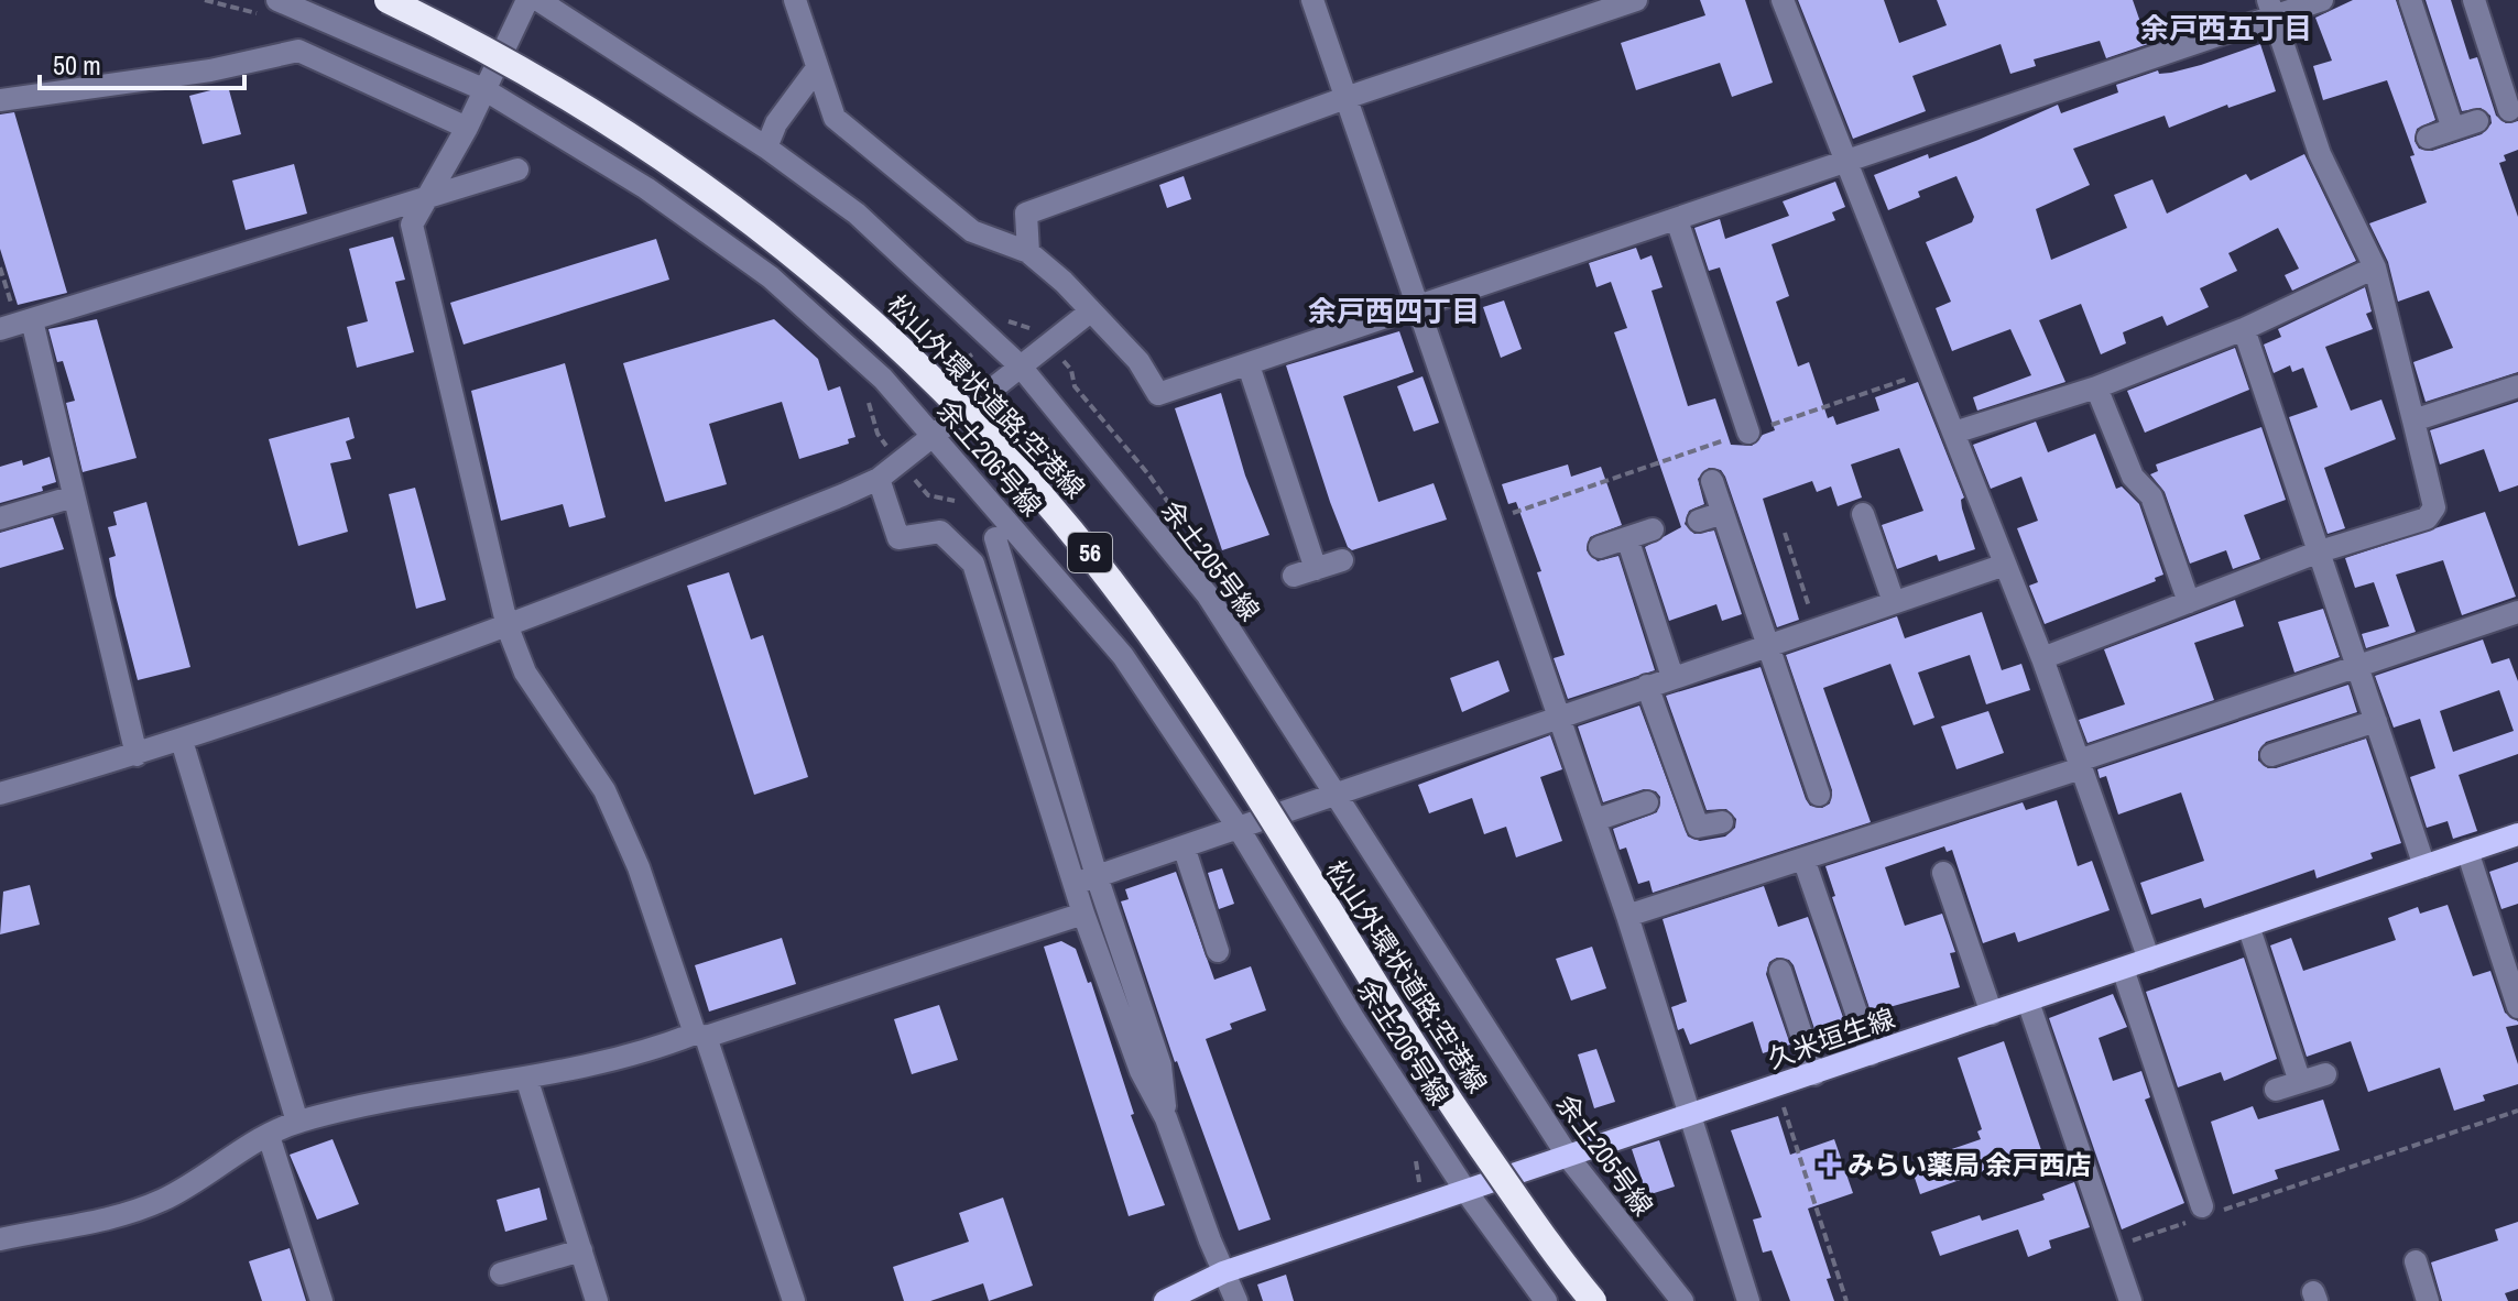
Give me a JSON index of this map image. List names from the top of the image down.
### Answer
{
  "streets": {
    "highway": ["松山外環状道路;空港線", "56"],
    "main road": ["久米垣生線"],
    "street": ["余土206号線", "余土205号線"]
  },
  "crossings": [
    ["余土206号線", "久米垣生線"],
    ["余土205号線", "久米垣生線"]
  ],
  "districts": ["余戸西五丁目", "余戸西四丁目"],
  "places": {
    "health": ["みらい薬局 余戸西店"]
  },
  "scale_bar": "50 m"
}
